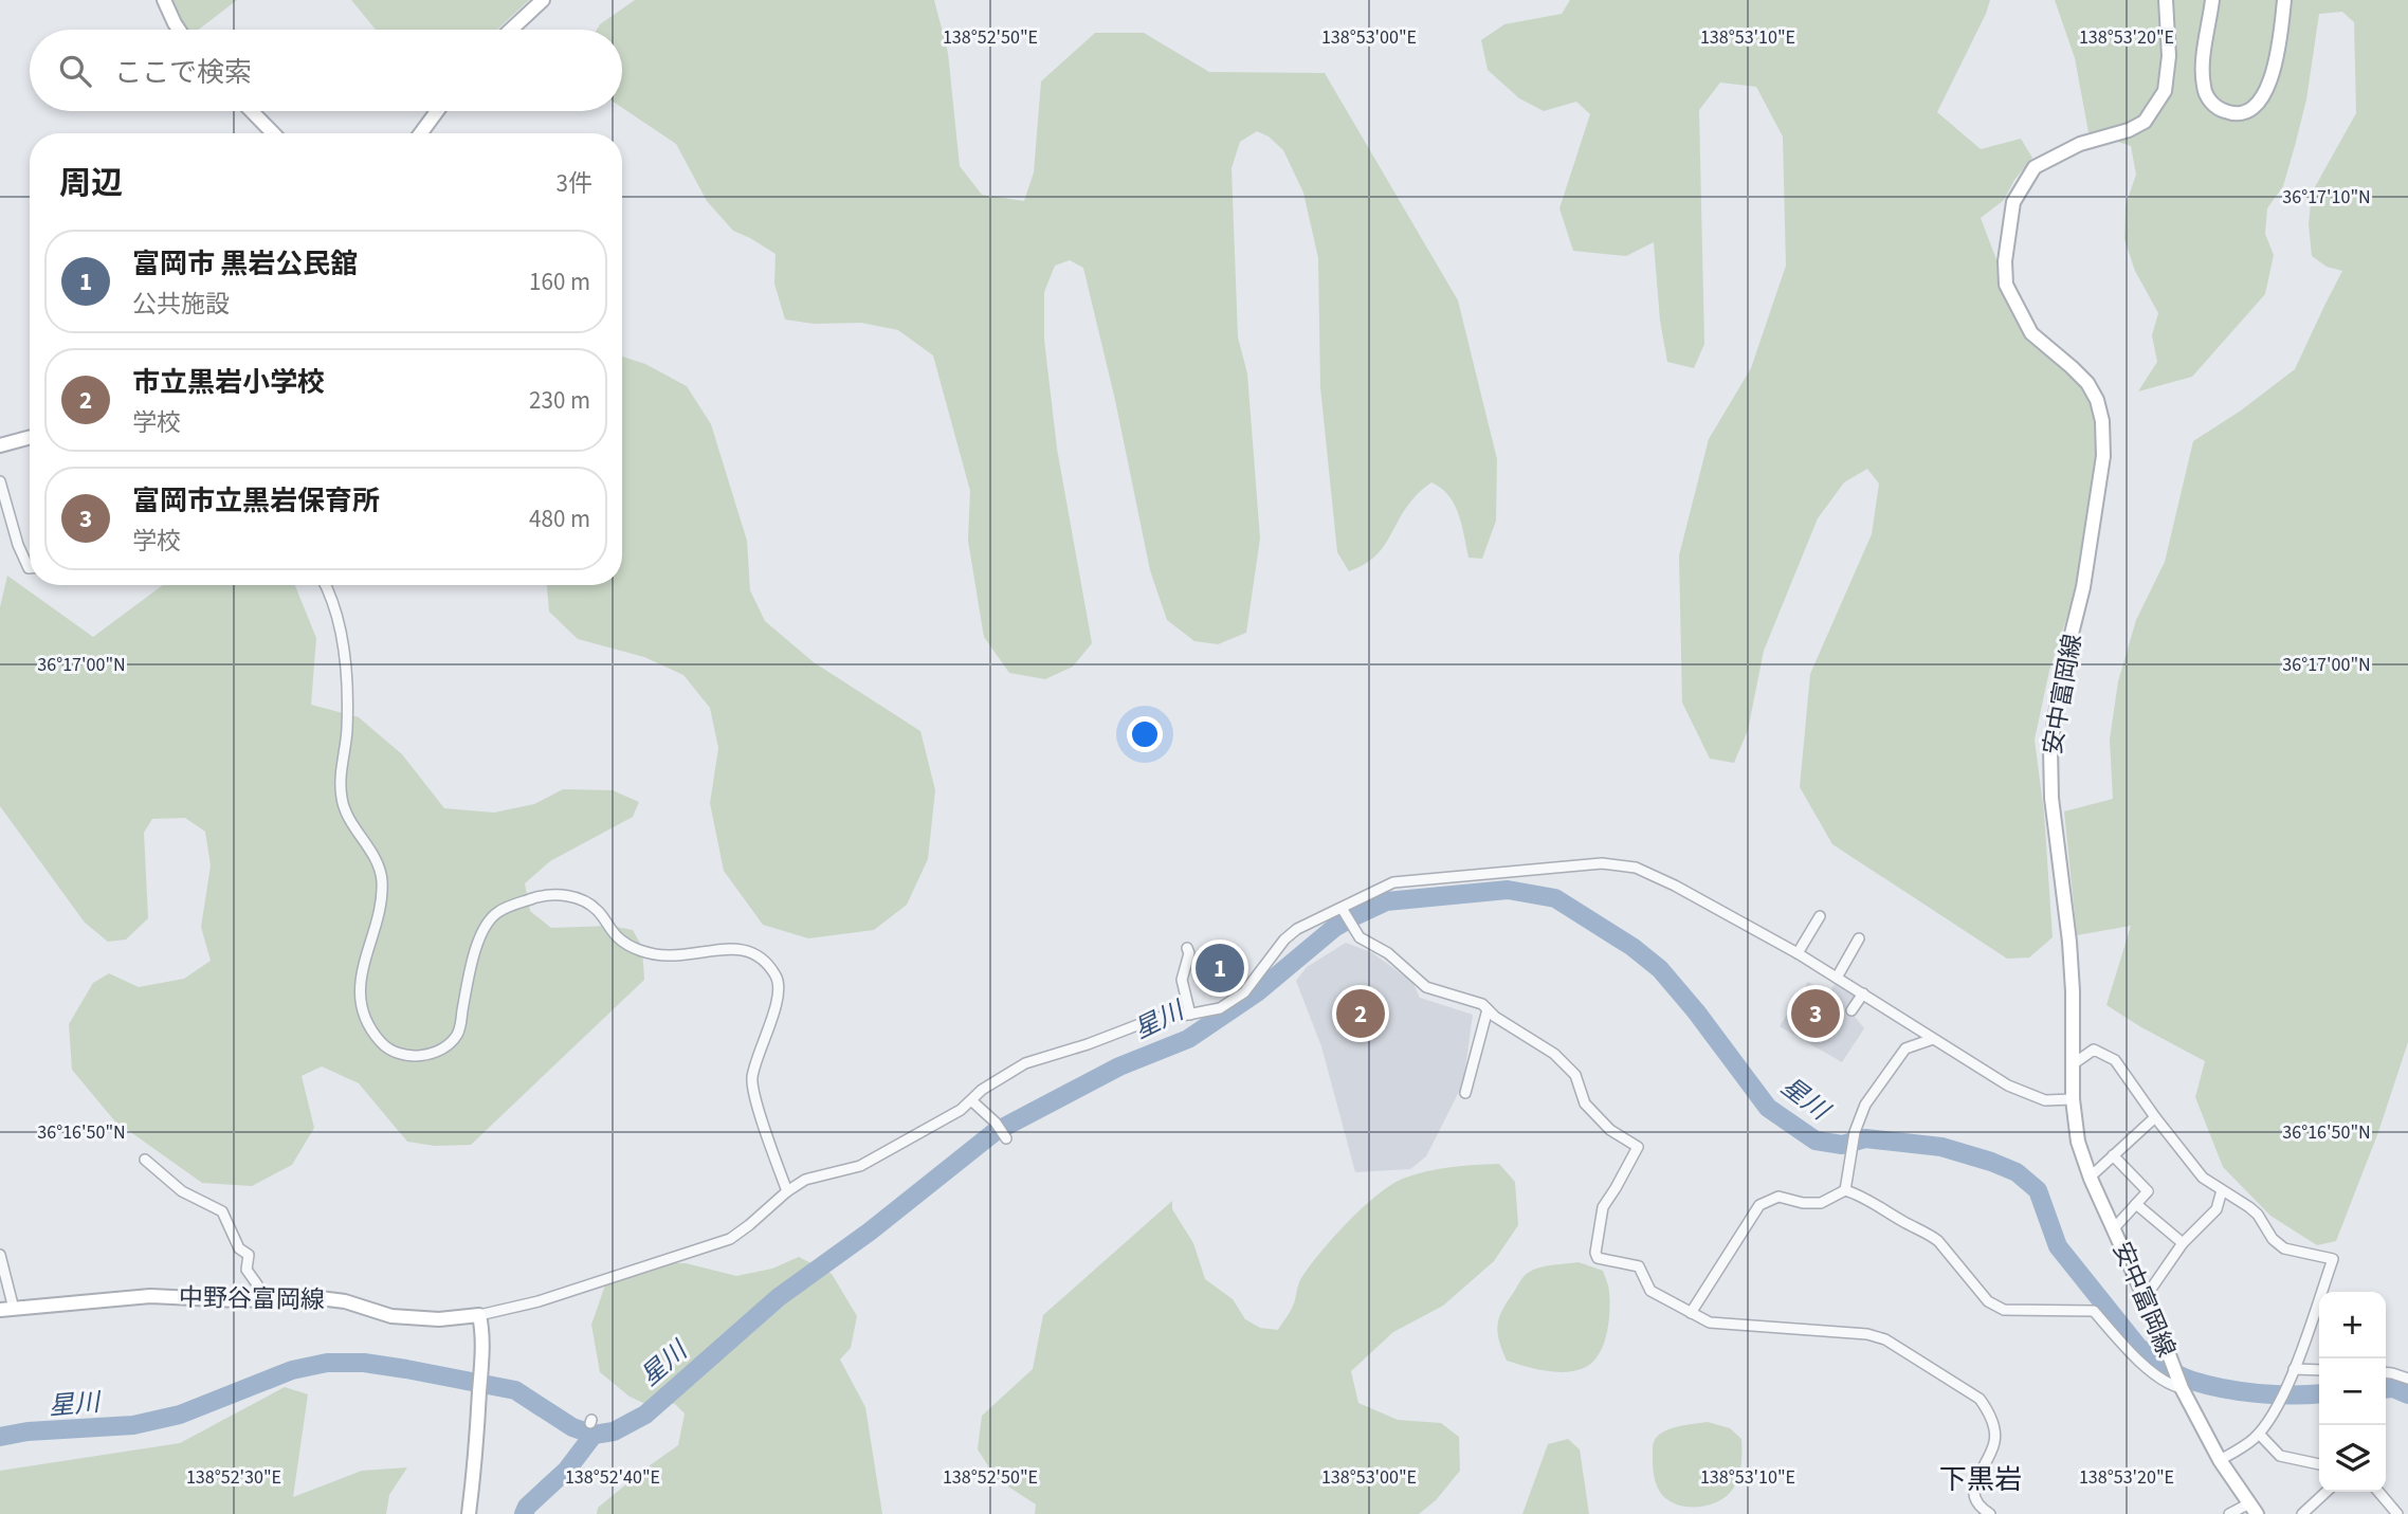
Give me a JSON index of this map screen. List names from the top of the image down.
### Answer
{
  "streets": {
    "main road": ["安中富岡線", "中野谷富岡線"]
  },
  "districts": ["下黒岩"],
  "water": ["星川"],
  "page": {
    "search": "ここで検索",
    "heading": ["周辺", "3件"],
    "list": [
      {
        "mark": "1",
        "name": "富岡市 黒岩公民舘",
        "note": "公共施設",
        "value": "160 m"
      },
      {
        "mark": "2",
        "name": "市立黒岩小学校",
        "note": "学校",
        "value": "230 m"
      },
      {
        "mark": "3",
        "name": "富岡市立黒岩保育所",
        "note": "学校",
        "value": "480 m"
      }
    ],
    "pins": ["1", "2", "3"],
    "map_buttons": ["+", "−"]
  },
  "coordinates": [
    "138°52'50\"E",
    "138°53'00\"E",
    "138°53'10\"E",
    "138°53'20\"E",
    "36°17'10\"N",
    "36°17'00\"N",
    "36°16'50\"N",
    "138°52'30\"E",
    "138°52'40\"E"
  ]
}
